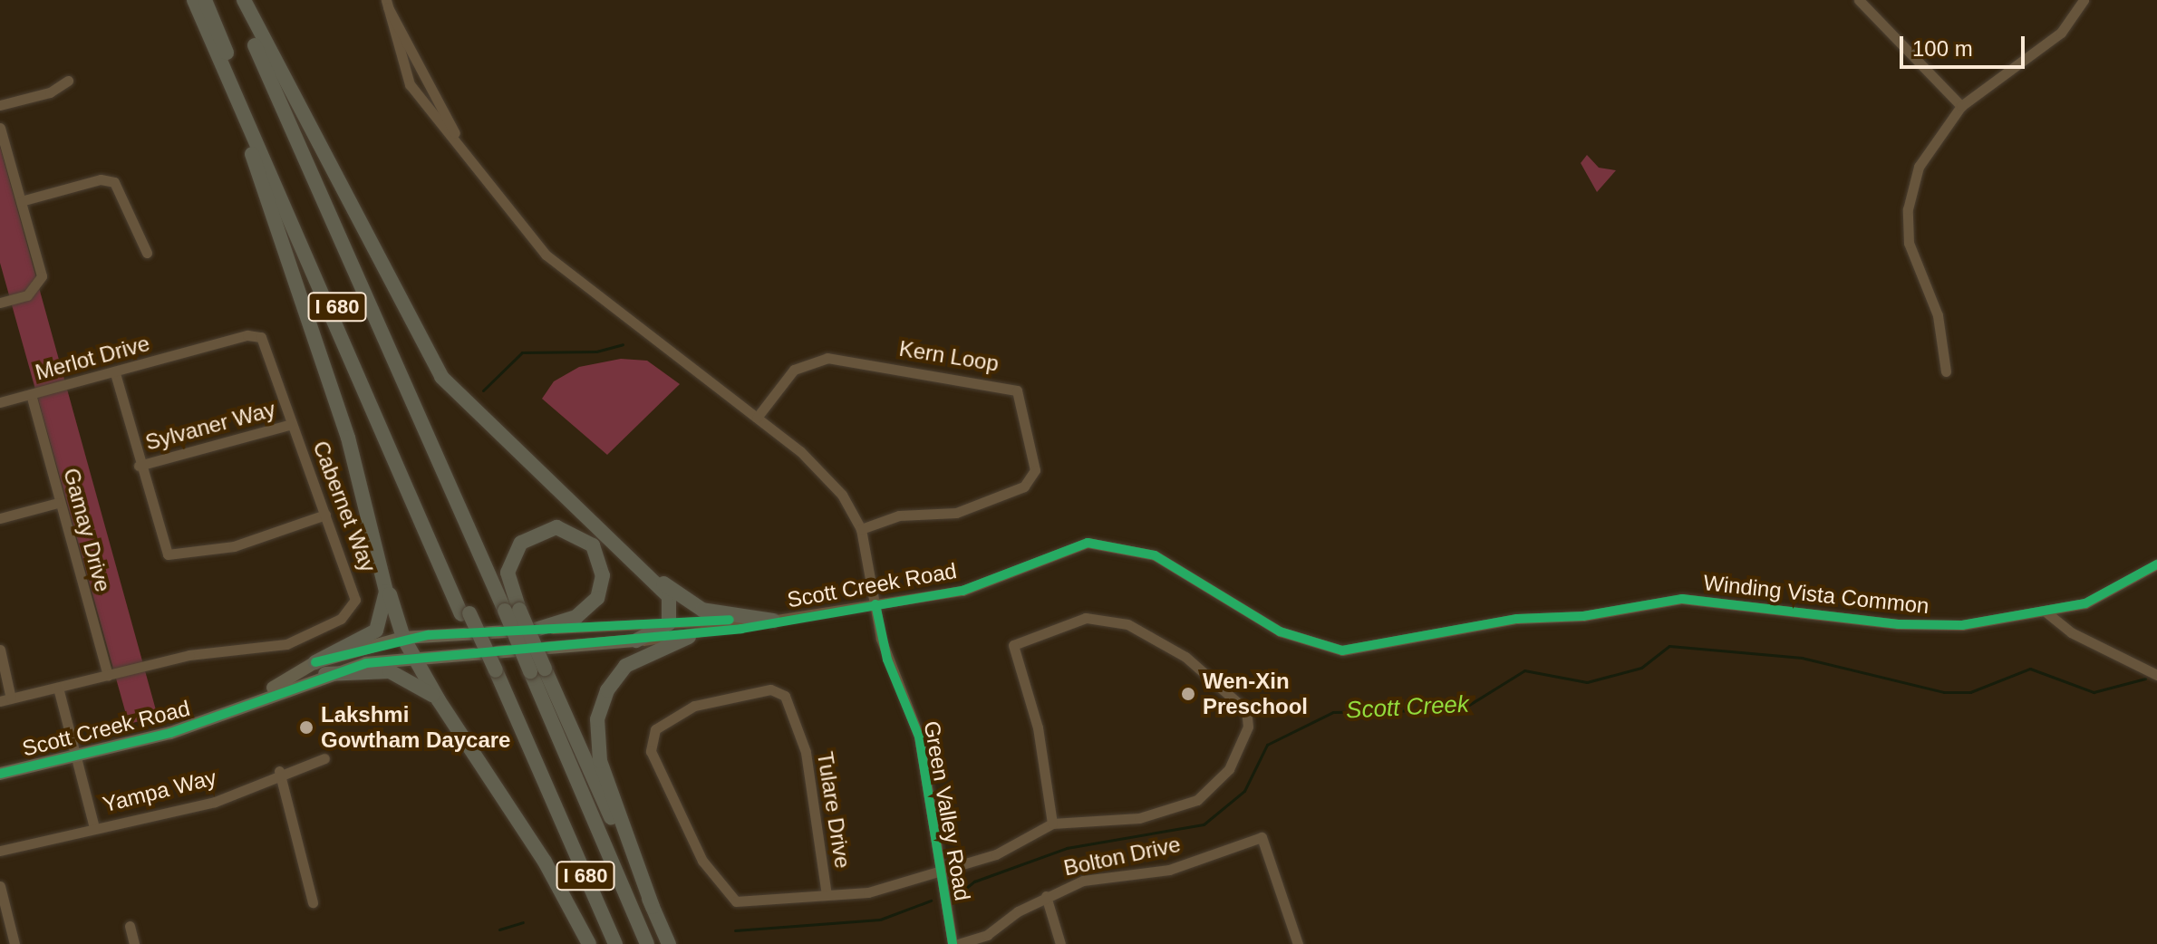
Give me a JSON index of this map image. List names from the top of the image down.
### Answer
{
  "streets": {
    "highway": ["I 680"],
    "main road": ["Scott Creek Road"],
    "street": [
      "Kern Loop",
      "Merlot Drive",
      "Sylvaner Way",
      "Cabernet Way",
      "Gamay Drive",
      "Winding Vista Common",
      "Yampa Way",
      "Tulare Drive",
      "Green Valley Road",
      "Bolton Drive"
    ]
  },
  "crossings": [
    ["Kern Loop", "Green Valley Road"],
    ["Merlot Drive", "Cabernet Way"],
    ["Merlot Drive", "Gamay Drive"],
    ["Sylvaner Way", "Cabernet Way"],
    ["Cabernet Way", "Gamay Drive"],
    ["Scott Creek Road", "Winding Vista Common"],
    ["Scott Creek Road", "Green Valley Road"],
    ["Tulare Drive", "Green Valley Road"]
  ],
  "water": ["Scott Creek"],
  "places": ["Wen-Xin Preschool", "Lakshmi Gowtham Daycare"],
  "scale_bar": "100 m"
}
